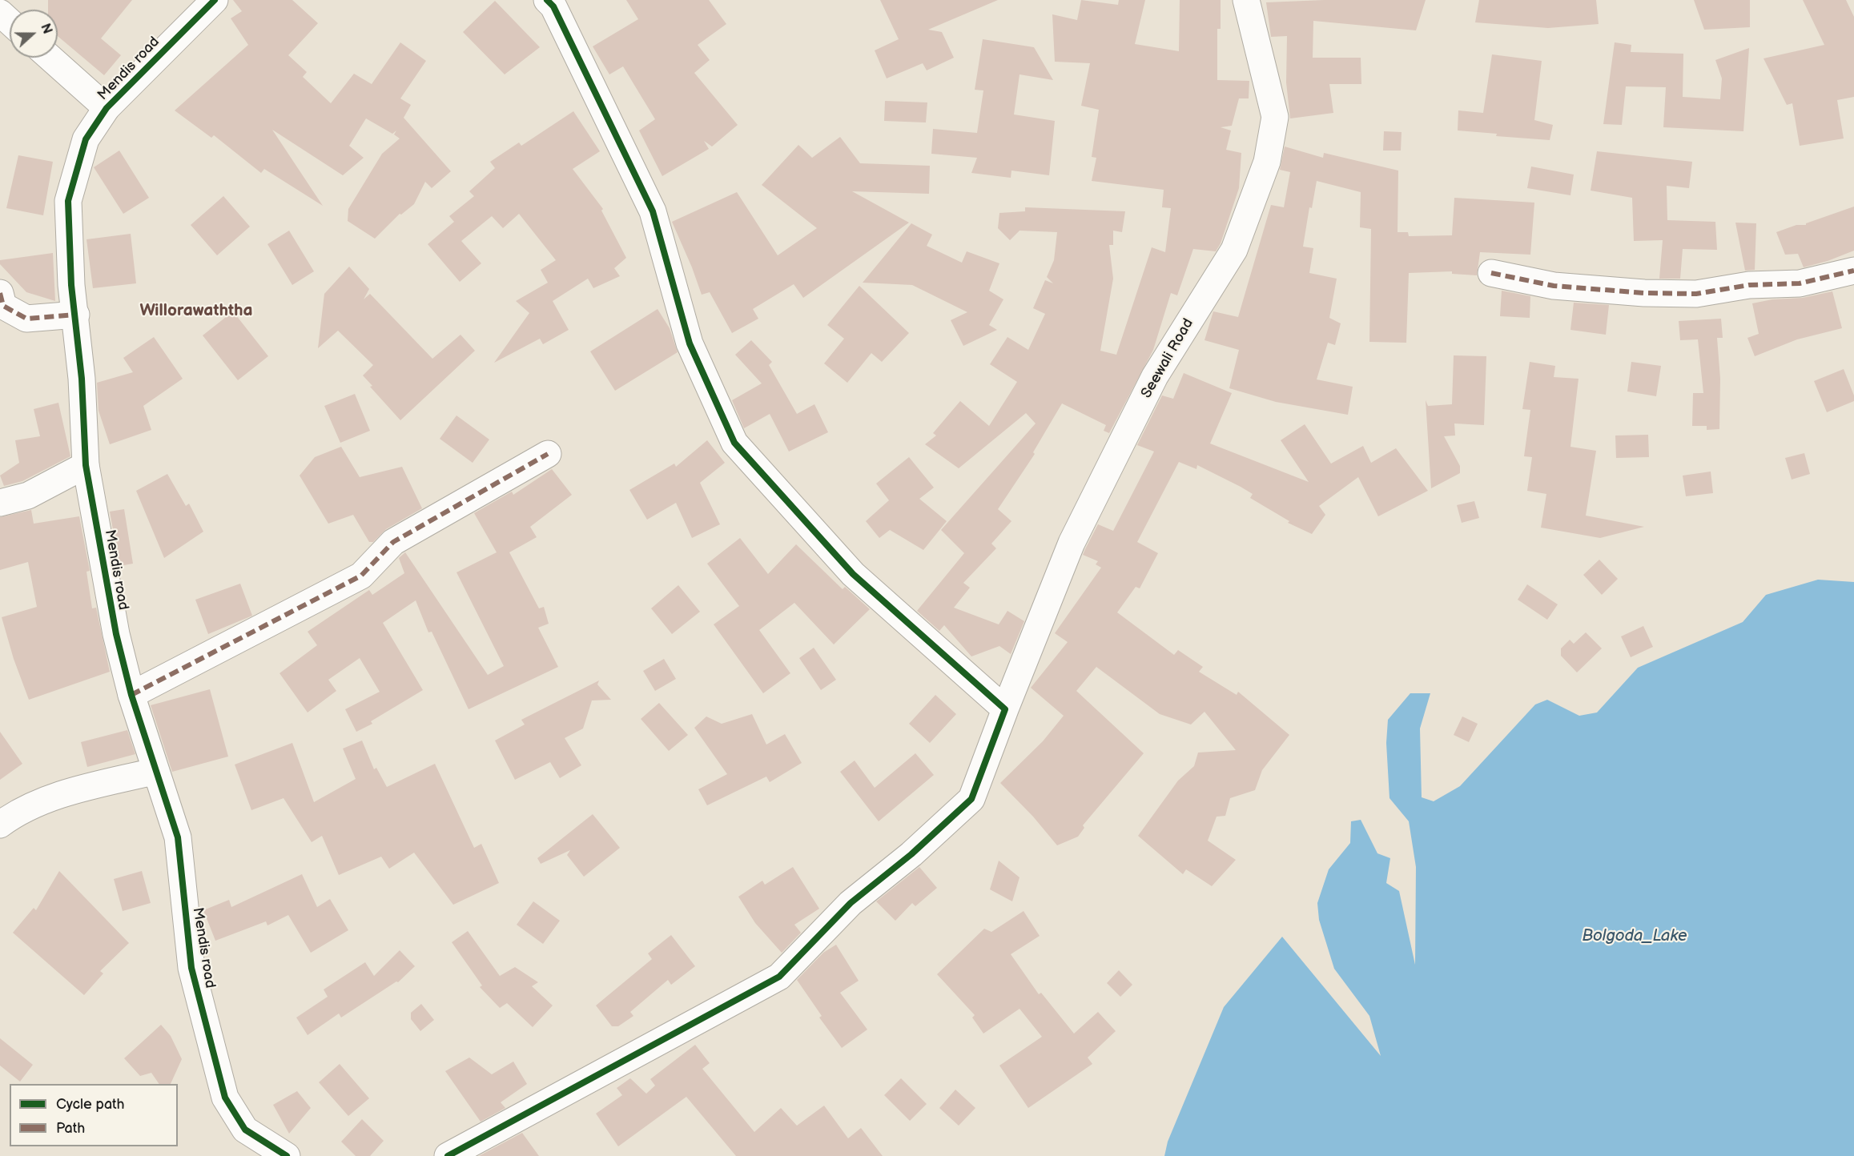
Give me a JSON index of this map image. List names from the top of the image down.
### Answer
{
  "streets": {
    "street": ["Mendis road", "Seewali Road"]
  },
  "districts": ["Willorawaththa"],
  "water": ["Bolgoda_Lake"],
  "legend": ["Cycle path", "Path"],
  "north": "right"
}
